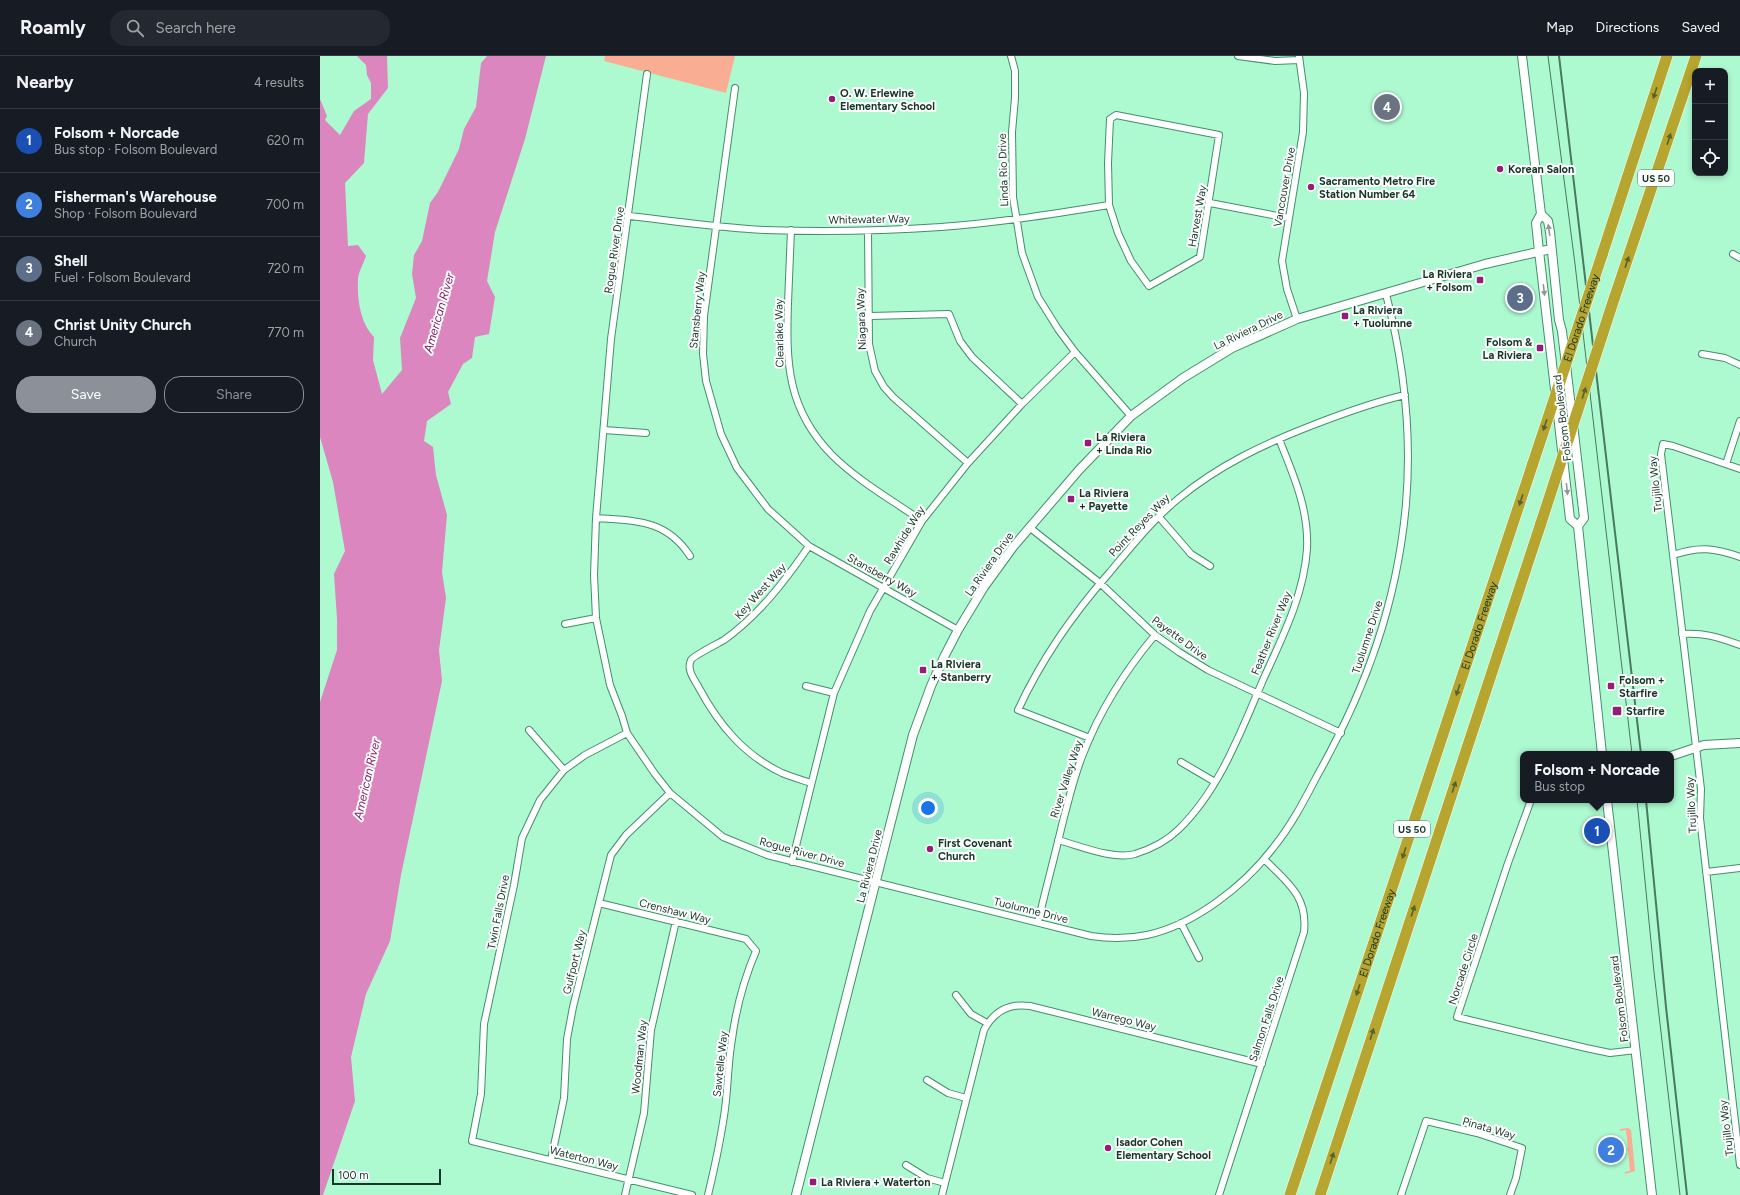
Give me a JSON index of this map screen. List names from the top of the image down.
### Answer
{
  "streets": {
    "highway": ["US 50", "El Dorado Freeway"],
    "main road": ["La Riviera Drive", "Folsom Boulevard"],
    "street": [
      "Linda Rio Drive",
      "Vancouver Drive",
      "Harvest Way",
      "Whitewater Way",
      "Rogue River Drive",
      "Stansberry Way",
      "Niagara Way",
      "Clearlake Way",
      "Trujillo Way",
      "Point Reyes Way",
      "Rawhide Way",
      "Key West Way",
      "Feather River Way",
      "Tuolumne Drive",
      "Payette Drive",
      "River Valley Way",
      "Crenshaw Way",
      "Twin Falls Drive",
      "Gulfport Way",
      "Norcade Circle",
      "Warrego Way",
      "Salmon Falls Drive",
      "Woodman Way",
      "Sawtelle Way",
      "Pinata Way",
      "Waterton Way"
    ]
  },
  "crossings": [
    ["Linda Rio Drive", "Whitewater Way"],
    ["Linda Rio Drive", "La Riviera Drive"],
    ["Linda Rio Drive", "Rawhide Way"],
    ["Vancouver Drive", "La Riviera Drive"],
    ["Harvest Way", "Whitewater Way"],
    ["Whitewater Way", "Rogue River Drive"],
    ["Whitewater Way", "Stansberry Way"],
    ["Whitewater Way", "Niagara Way"],
    ["Whitewater Way", "Clearlake Way"],
    ["Rogue River Drive", "La Riviera Drive"],
    ["Rogue River Drive", "Rawhide Way"],
    ["Rogue River Drive", "Tuolumne Drive"],
    ["Rogue River Drive", "Twin Falls Drive"],
    ["Rogue River Drive", "Gulfport Way"],
    ["Stansberry Way", "La Riviera Drive"],
    ["Stansberry Way", "Rawhide Way"],
    ["Stansberry Way", "Key West Way"],
    ["Niagara Way", "Rawhide Way"],
    ["La Riviera Drive", "Folsom Boulevard"],
    ["La Riviera Drive", "Tuolumne Drive"],
    ["La Riviera Drive", "Payette Drive"],
    ["Clearlake Way", "Rawhide Way"],
    ["Folsom Boulevard", "Norcade Circle"],
    ["Point Reyes Way", "Feather River Way"],
    ["Point Reyes Way", "Tuolumne Drive"],
    ["Point Reyes Way", "Payette Drive"],
    ["Point Reyes Way", "River Valley Way"],
    ["Rawhide Way", "Key West Way"],
    ["Feather River Way", "Payette Drive"],
    ["Feather River Way", "River Valley Way"],
    ["Tuolumne Drive", "Payette Drive"],
    ["Tuolumne Drive", "River Valley Way"],
    ["Tuolumne Drive", "Salmon Falls Drive"],
    ["Payette Drive", "River Valley Way"],
    ["Crenshaw Way", "Gulfport Way"],
    ["Crenshaw Way", "Woodman Way"],
    ["Crenshaw Way", "Sawtelle Way"],
    ["Twin Falls Drive", "Waterton Way"],
    ["Gulfport Way", "Waterton Way"],
    ["Warrego Way", "Salmon Falls Drive"],
    ["Woodman Way", "Waterton Way"]
  ],
  "water": ["American River"],
  "places": {
    "other": [
      "O. W. Erlewine Elementary School",
      "Korean Salon",
      "Sacramento Metro Fire Station Number 64",
      "First Covenant Church",
      "Isador Cohen Elementary School"
    ],
    "transit": [
      "La Riviera + Folsom",
      "La Riviera + Tuolumne",
      "Folsom & La Riviera",
      "La Riviera + Linda Rio",
      "La Riviera + Payette",
      "La RIviera + Stanberry",
      "Folsom + Starfire",
      "Starfire",
      "La Riviera + Waterton"
    ]
  },
  "scale_bar": "100 m",
  "page": {
    "header": "Roamly",
    "search": "Search here",
    "nav": ["Map", "Directions", "Saved"],
    "heading": ["Nearby", "4 results"],
    "map_buttons": ["+", "−"],
    "pins": [
      "4",
      "3",
      "1",
      "2"
    ],
    "list": [
      {
        "mark": "1",
        "name": "Folsom + Norcade",
        "note": "Bus stop · Folsom Boulevard",
        "value": "620 m"
      },
      {
        "mark": "2",
        "name": "Fisherman's Warehouse",
        "note": "Shop · Folsom Boulevard",
        "value": "700 m"
      },
      {
        "mark": "3",
        "name": "Shell",
        "note": "Fuel · Folsom Boulevard",
        "value": "720 m"
      },
      {
        "mark": "4",
        "name": "Christ Unity Church",
        "note": "Church",
        "value": "770 m"
      }
    ],
    "buttons": ["Save", "Share"],
    "popup": ["Folsom + Norcade", "Bus stop"],
    "scale": "100 m"
  }
}
